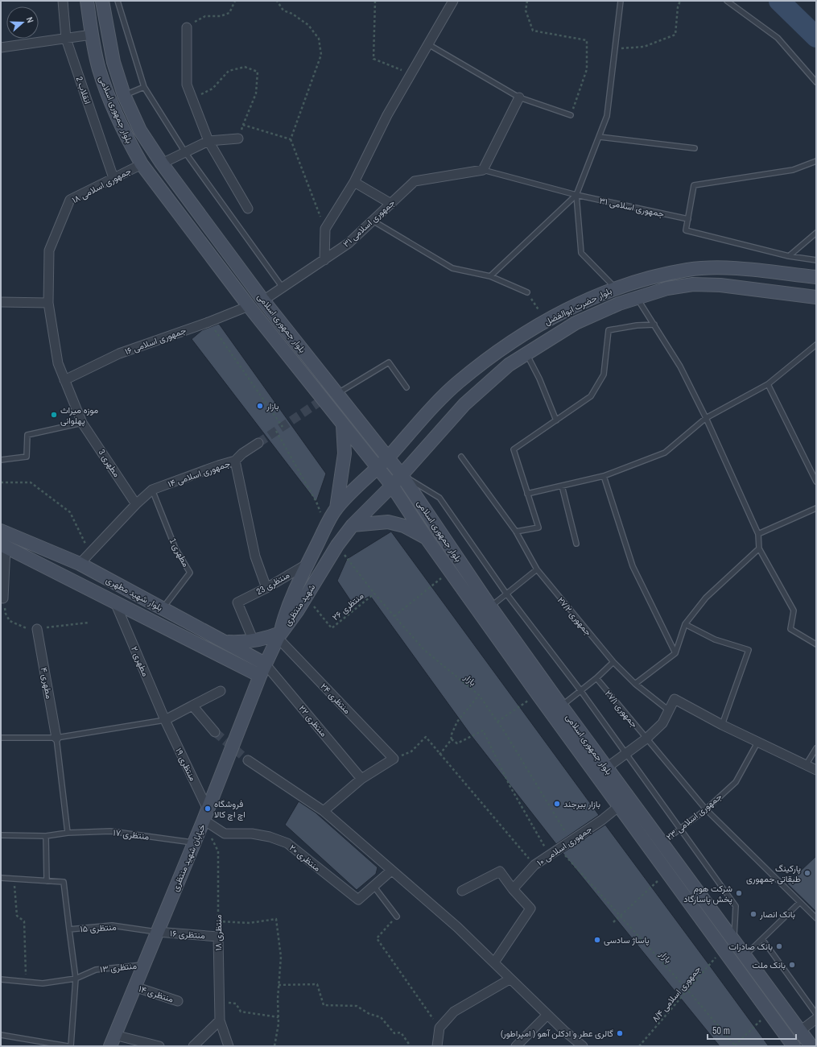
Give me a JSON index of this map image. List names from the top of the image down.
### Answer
{
  "streets": {
    "main road": [
      "بلوار جمهوری اسلامی",
      "بلوار حضرت ابوالفضل",
      "بلوار شهید مطهری",
      "شهید منتظری",
      "خیابان شهید منتظری"
    ],
    "street": [
      "انقلاب 2",
      "جمهوری اسلامی ۱۸",
      "جمهوری اسلامی ۳۱",
      "جمهوری اسلامی ۱۶",
      "مطهری 3",
      "جمهوری اسلامی ۱۴",
      "منتظری 23",
      "مطهری ۲",
      "مطهری ۴",
      "منتظری ۲۴",
      "منتظری ۲۲",
      "منتظری ۱۹",
      "جمهوری اسلامی ۱۰",
      "منتظری ۲۰",
      "منتظری ۱۸",
      "منتظری ۱۶",
      "منتظری ۱۴"
    ],
    "lane": [
      "مطهری 1",
      "جمهوری ۲۷/۲",
      "جمهوری ۲۷/۱",
      "جمهوری اسلامی ۲۳",
      "منتظری ۱۷",
      "منتظری ۱۵",
      "منتظری ۱۳"
    ],
    "path": ["منتظری ۲۶", "بازار", "جمهوری اسلامی ۸/۴"]
  },
  "crossings": [
    ["انقلاب 2", "جمهوری اسلامی ۱۸"],
    ["بلوار جمهوری اسلامی", "جمهوری اسلامی ۱۸"],
    ["بلوار جمهوری اسلامی", "جمهوری اسلامی ۳۱"],
    ["بلوار جمهوری اسلامی", "بلوار حضرت ابوالفضل"],
    ["بلوار جمهوری اسلامی", "جمهوری اسلامی ۱۶"],
    ["بلوار جمهوری اسلامی", "شهید منتظری"],
    ["بلوار جمهوری اسلامی", "جمهوری اسلامی ۲۳"],
    ["بلوار جمهوری اسلامی", "جمهوری اسلامی ۱۰"],
    ["بلوار جمهوری اسلامی", "جمهوری اسلامی ۸/۴"],
    ["جمهوری اسلامی ۱۸", "جمهوری اسلامی ۱۶"],
    ["جمهوری اسلامی ۱۸", "مطهری 3"],
    ["بلوار حضرت ابوالفضل", "شهید منتظری"],
    ["جمهوری اسلامی ۱۴", "مطهری 1"],
    ["مطهری 1", "بلوار شهید مطهری"],
    ["منتظری 23", "شهید منتظری"],
    ["بلوار شهید مطهری", "مطهری ۲"],
    ["بلوار شهید مطهری", "منتظری ۲۲"],
    ["بلوار شهید مطهری", "خیابان شهید منتظری"],
    ["شهید منتظری", "منتظری ۲۶"],
    ["شهید منتظری", "بازار"],
    ["شهید منتظری", "منتظری ۲۴"],
    ["شهید منتظری", "خیابان شهید منتظری"],
    ["منتظری ۲۶", "بازار"],
    ["مطهری ۲", "منتظری ۱۹"],
    ["بازار", "جمهوری اسلامی ۱۰"],
    ["بازار", "جمهوری اسلامی ۸/۴"],
    ["منتظری ۲۴", "خیابان شهید منتظری"],
    ["جمهوری ۲۷/۱", "جمهوری اسلامی ۲۳"],
    ["منتظری ۲۲", "خیابان شهید منتظری"],
    ["منتظری ۱۹", "خیابان شهید منتظری"],
    ["منتظری ۱۹", "منتظری ۲۰"],
    ["منتظری ۱۹", "منتظری ۱۸"],
    ["منتظری ۱۷", "خیابان شهید منتظری"],
    ["خیابان شهید منتظری", "منتظری ۲۰"],
    ["خیابان شهید منتظری", "منتظری ۱۵"],
    ["خیابان شهید منتظری", "منتظری ۱۸"],
    ["خیابان شهید منتظری", "منتظری ۱۶"],
    ["خیابان شهید منتظری", "منتظری ۱۳"],
    ["خیابان شهید منتظری", "منتظری ۱۴"],
    ["منتظری ۲۰", "منتظری ۱۸"],
    ["منتظری ۱۵", "منتظری ۱۶"],
    ["منتظری ۱۵", "منتظری ۱۳"],
    ["منتظری ۱۸", "منتظری ۱۶"]
  ],
  "places": [
    "بازار",
    "موزه میراث پهلوانی",
    "بازار بیرجند",
    "فروشگاه اچ اچ کالا",
    "پارکینگ طبقاتی جمهوری",
    "شرکت هوم پخش پاسارگاد",
    "بانک انصار",
    "پاساژ سادسی",
    "بانک صادرات",
    "بانک ملت",
    "گالرى عطر و ادكلن آهو ( امپراطور)"
  ],
  "scale_bar": "50 m",
  "north": "right"
}
